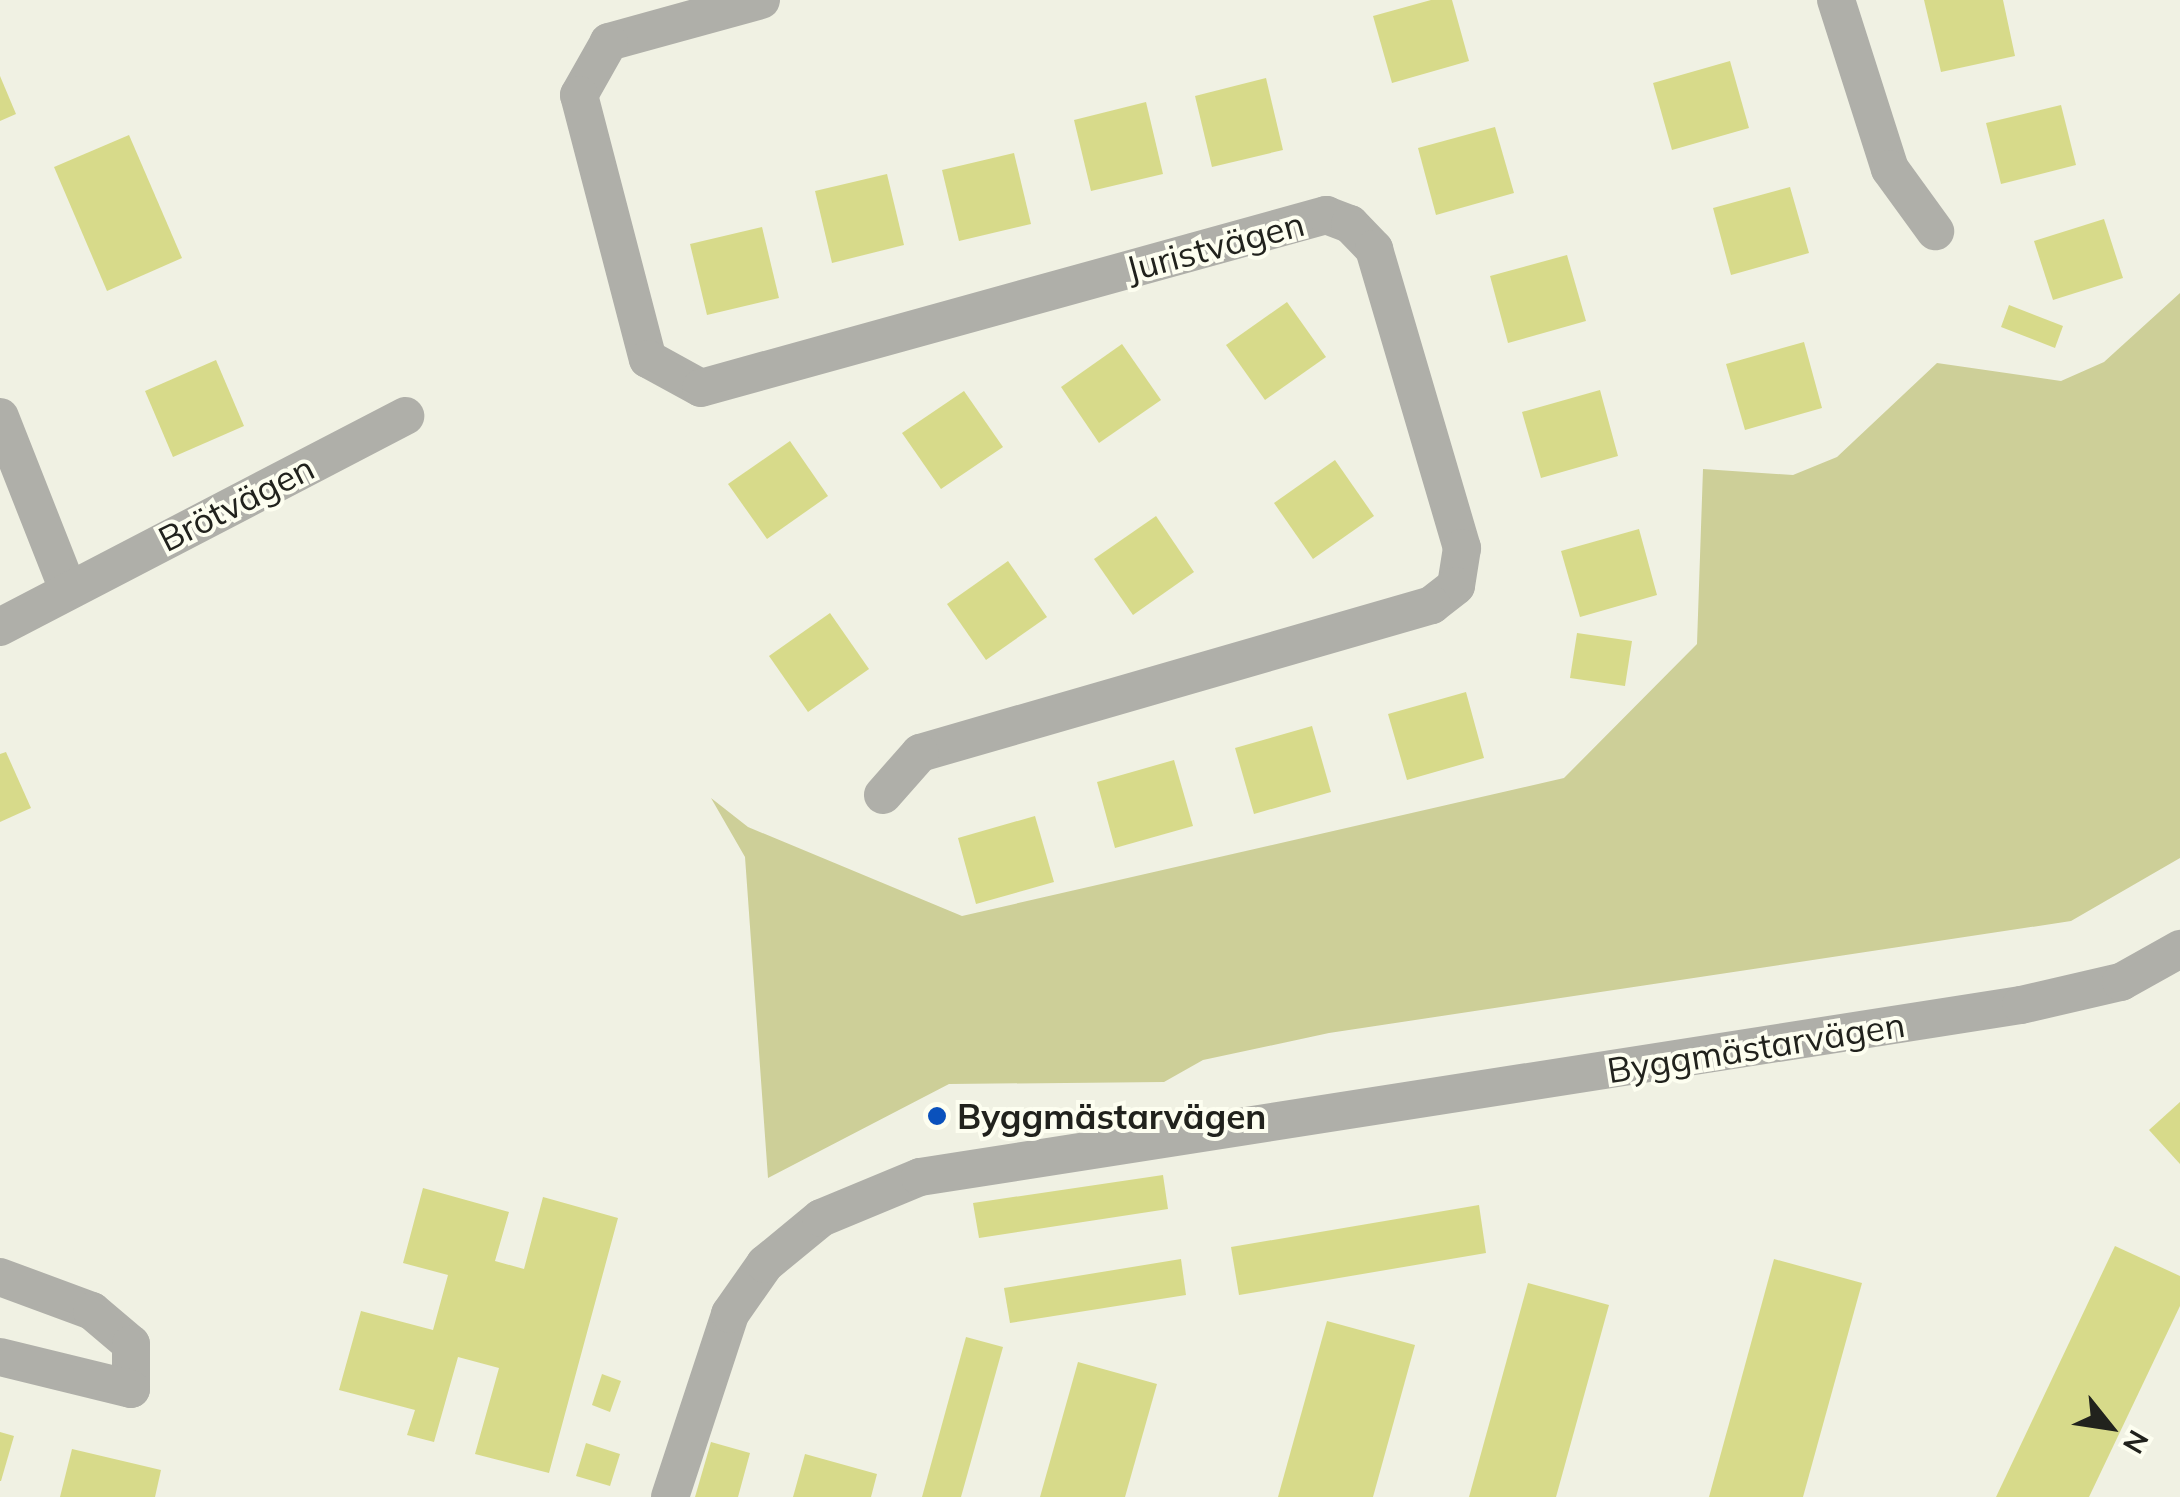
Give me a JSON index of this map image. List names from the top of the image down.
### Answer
{
  "streets": {
    "street": ["Juristvägen", "Brötvägen", "Byggmästarvägen"]
  },
  "places": ["Byggmästarvägen"],
  "north": "bottom right"
}
